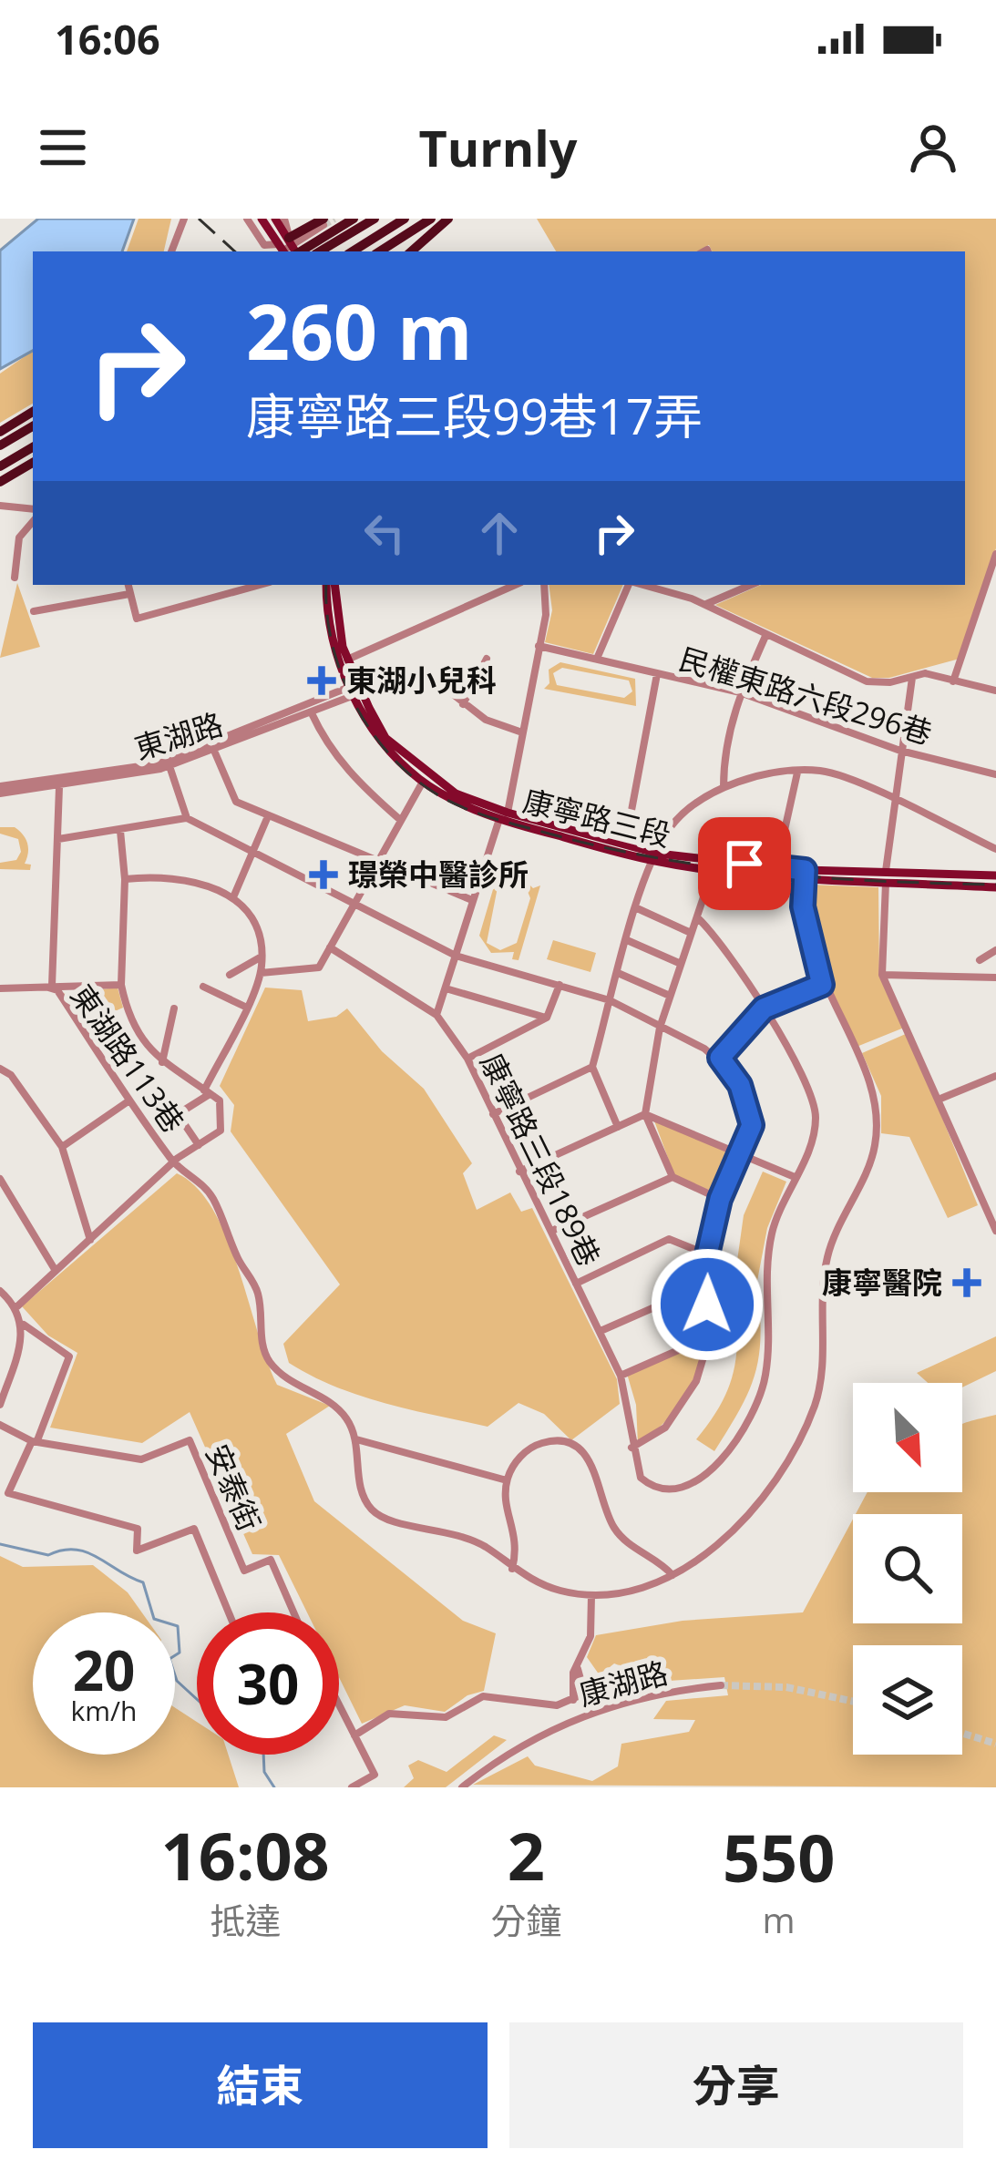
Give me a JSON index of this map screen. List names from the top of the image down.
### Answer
{
  "streets": {
    "main road": ["康寧路三段"],
    "street": [
      "民權東路六段296巷",
      "東湖路",
      "東湖路113巷",
      "康寧路三段189巷",
      "安泰街",
      "康湖路"
    ]
  },
  "crossings": [
    ["東湖路", "康寧路三段"],
    ["東湖路", "東湖路113巷"]
  ],
  "places": {
    "health": ["東湖小兒科", "璟榮中醫診所", "康寧醫院"]
  },
  "north": "bottom right",
  "page": {
    "status": "16:06",
    "header": "Turnly",
    "turn": ["260 m", "康寧路三段99巷17弄"],
    "speed": "20 km/h",
    "limit": "30",
    "eta": [
      "16:08",
      "抵達",
      "2",
      "分鐘",
      "550",
      "m"
    ],
    "buttons": ["結束", "分享"]
  }
}
